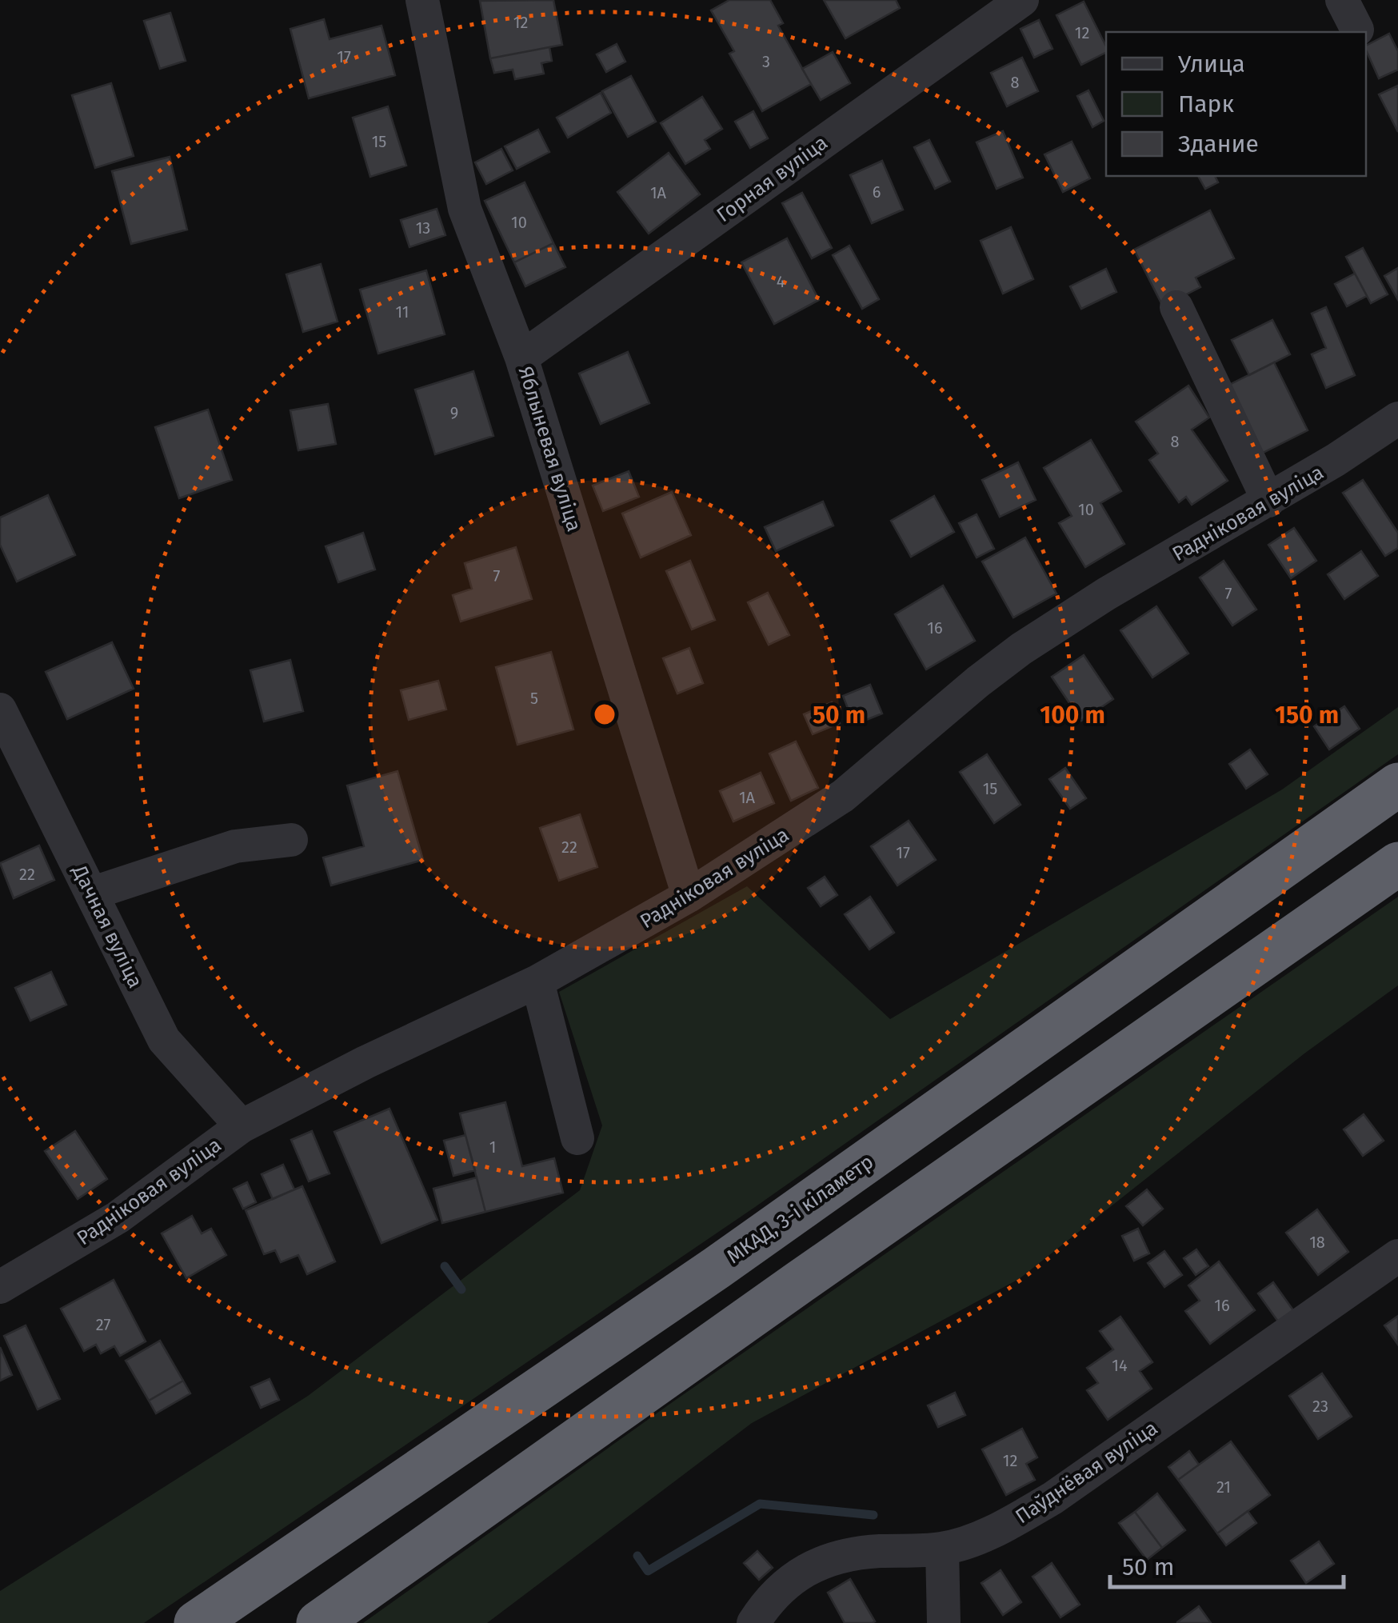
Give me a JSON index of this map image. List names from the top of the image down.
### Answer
{
  "streets": {
    "highway": ["МКАД, 3-і кіламетр"],
    "street": [
      "Горная вуліца",
      "Яблыневая вуліца",
      "Радніковая вуліца",
      "Дачная вуліца",
      "Паўднёвая вуліца"
    ]
  },
  "crossings": [
    ["Горная вуліца", "Яблыневая вуліца"],
    ["Яблыневая вуліца", "Радніковая вуліца"],
    ["Радніковая вуліца", "Дачная вуліца"]
  ],
  "house_numbers": [
    "12",
    "12",
    "17",
    "3",
    "8",
    "15",
    "6",
    "1А",
    "10",
    "13",
    "4",
    "11",
    "9",
    "8",
    "10",
    "7",
    "7",
    "16",
    "5",
    "15",
    "1А",
    "22",
    "17",
    "22",
    "1",
    "18",
    "16",
    "27",
    "14",
    "23",
    "12",
    "21"
  ],
  "legend": ["Улица", "Парк", "Здание"],
  "scale_bar": "50 m",
  "rings": ["50 m", "100 m", "150 m"]
}
